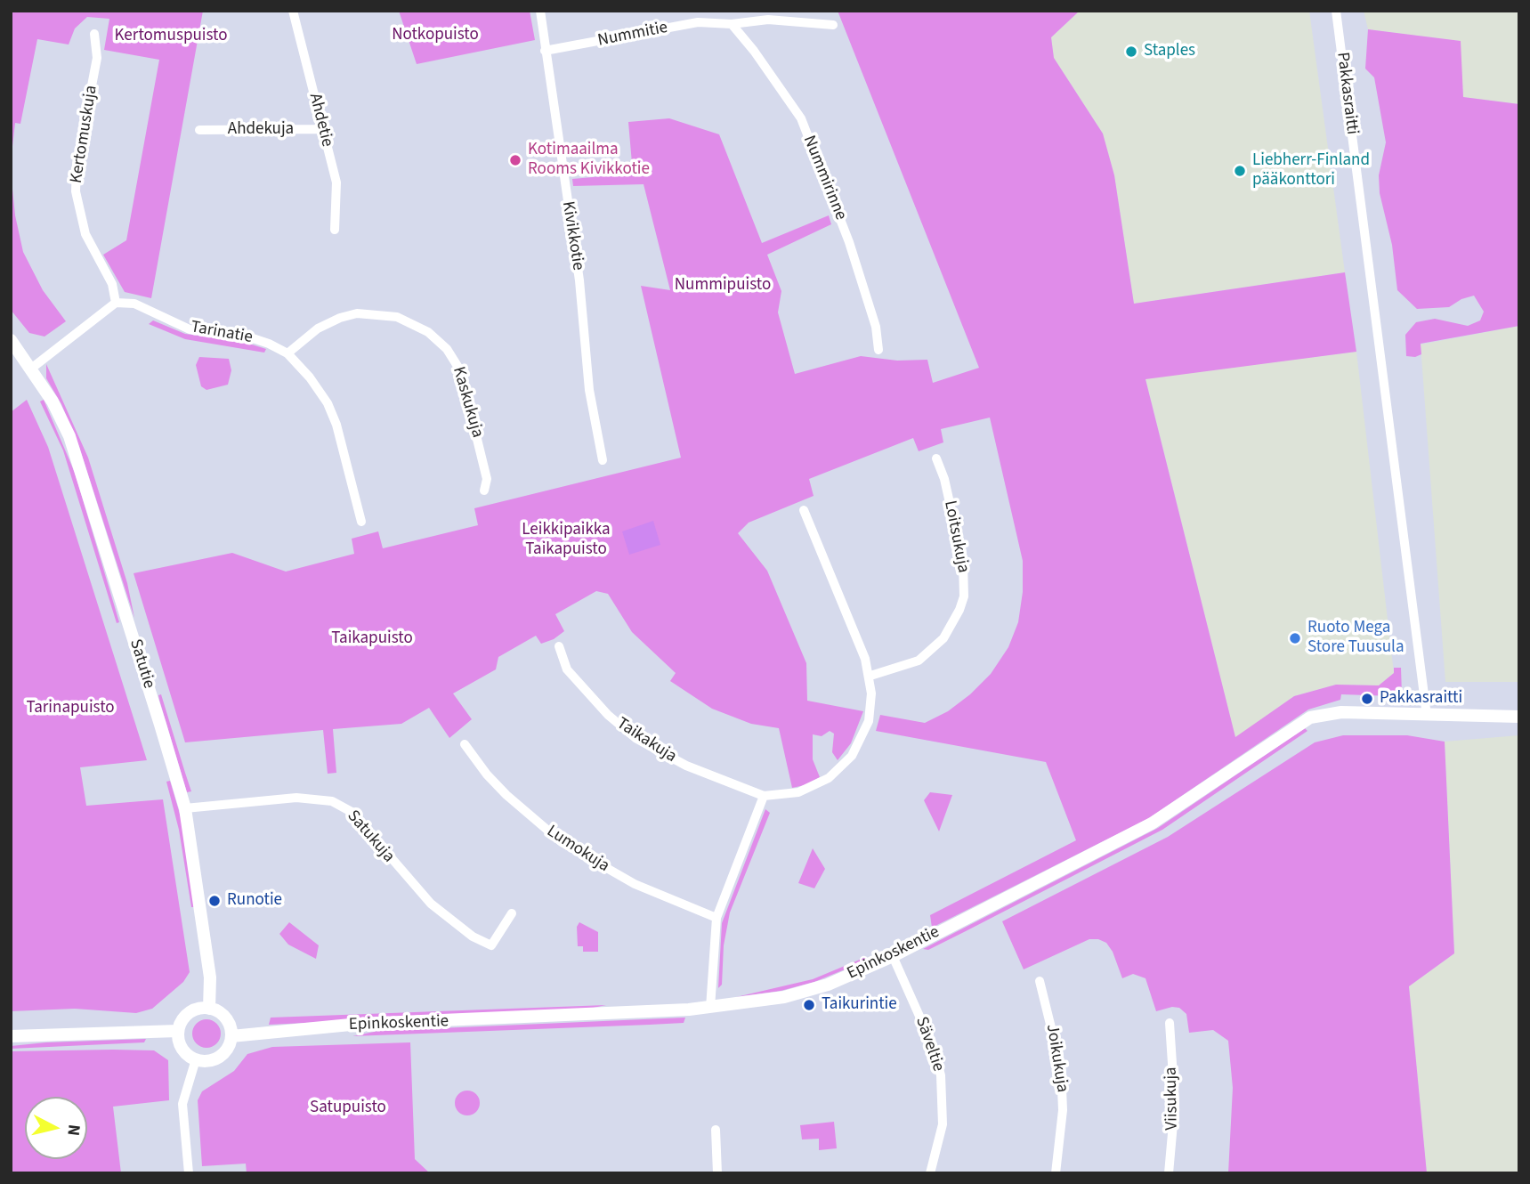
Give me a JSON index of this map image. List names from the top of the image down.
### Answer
{
  "streets": {
    "street": [
      "Nummitie",
      "Pakkasraitti",
      "Ahdetie",
      "Ahdekuja",
      "Kertomuskuja",
      "Nummirinne",
      "Kivikkotie",
      "Tarinatie",
      "Kaskukuja",
      "Loitsukuja",
      "Satutie",
      "Taikakuja",
      "Satukuja",
      "Lumokuja",
      "Epinkoskentie",
      "Säveltie",
      "Joikukuja",
      "Viisukuja"
    ]
  },
  "crossings": [
    ["Nummitie", "Nummirinne"],
    ["Nummitie", "Kivikkotie"],
    ["Pakkasraitti", "Epinkoskentie"],
    ["Ahdetie", "Ahdekuja"],
    ["Kertomuskuja", "Tarinatie"],
    ["Tarinatie", "Kaskukuja"],
    ["Satutie", "Satukuja"],
    ["Satutie", "Epinkoskentie"],
    ["Epinkoskentie", "Säveltie"]
  ],
  "parks": [
    "Notkopuisto",
    "Kertomuspuisto",
    "Nummipuisto",
    "Leikkipaikka Taikapuisto",
    "Taikapuisto",
    "Tarinapuisto",
    "Satupuisto"
  ],
  "places": [
    "Staples",
    "Kotimaailma Rooms Kivikkotie",
    "Liebherr-Finland pääkonttori",
    "Ruoto Mega Store Tuusula",
    "Pakkasraitti",
    "Runotie",
    "Taikurintie"
  ],
  "north": "right"
}
